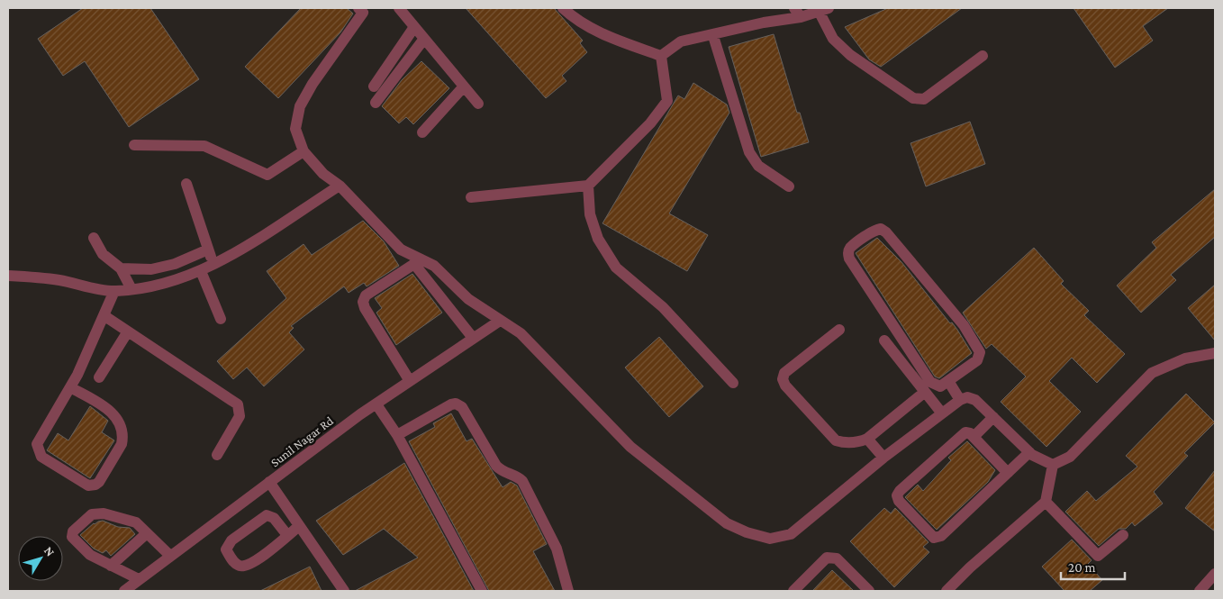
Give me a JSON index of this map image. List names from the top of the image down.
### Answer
{
  "streets": {
    "street": ["Sunil Nagar Rd"]
  },
  "scale_bar": "20 m",
  "north": "top right"
}
